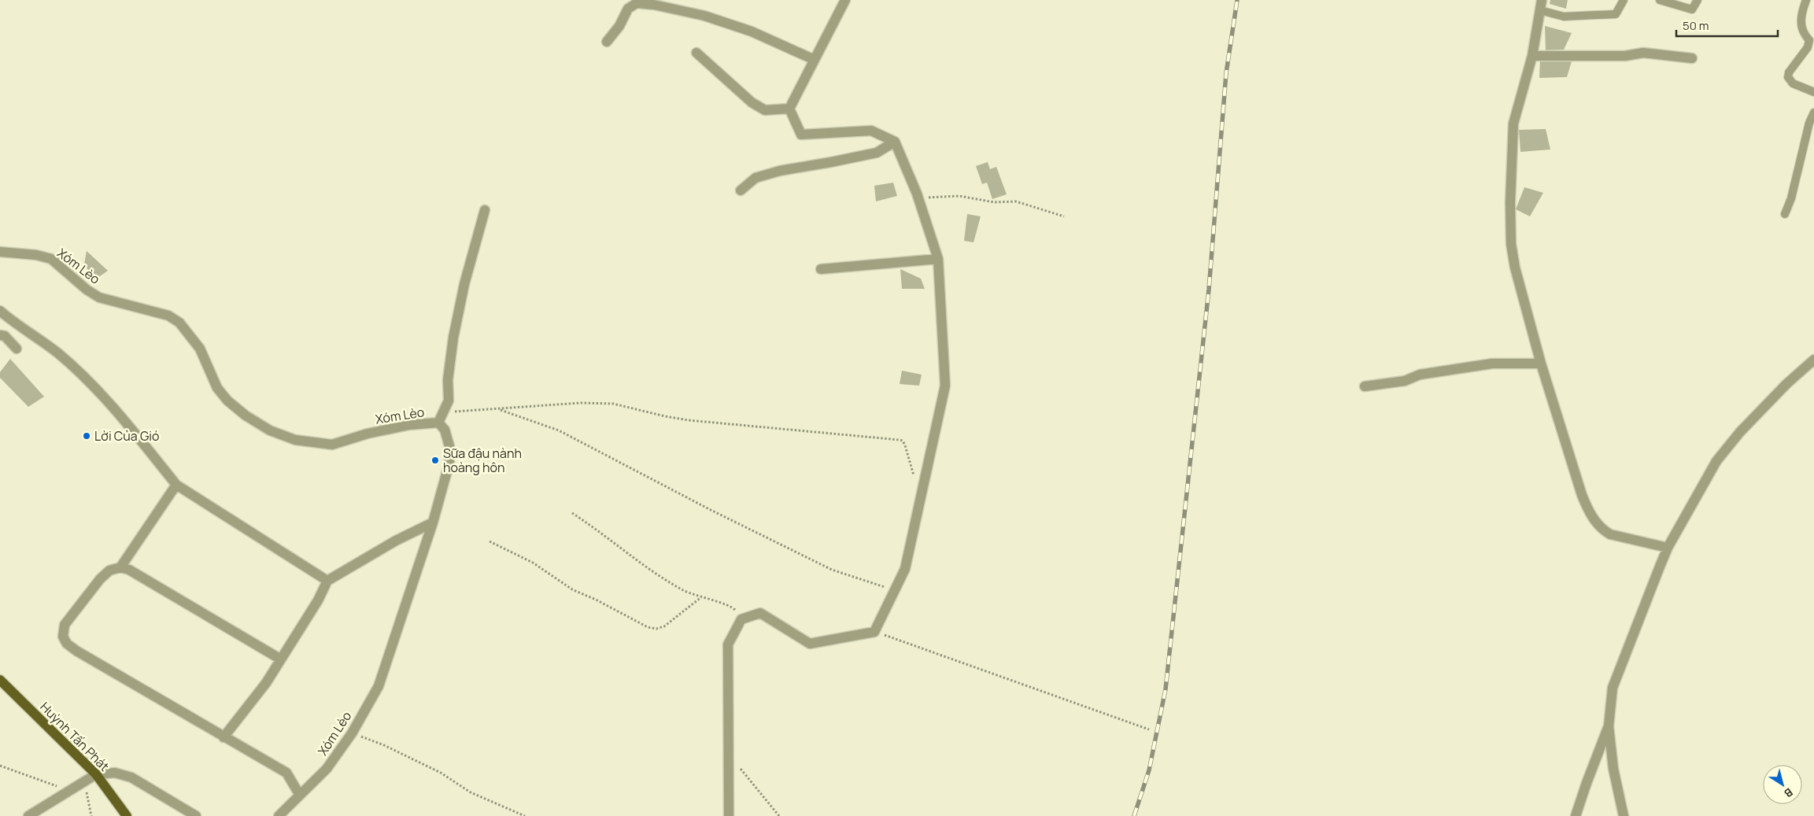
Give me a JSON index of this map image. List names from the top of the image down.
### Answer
{
  "streets": {
    "main road": ["Huỳnh Tấn Phát"],
    "street": ["Xóm Lèo"]
  },
  "places": ["Lời Của Gió", "Sữa đậu nành hoàng hôn"],
  "scale_bar": "50 m",
  "north": "bottom right"
}
